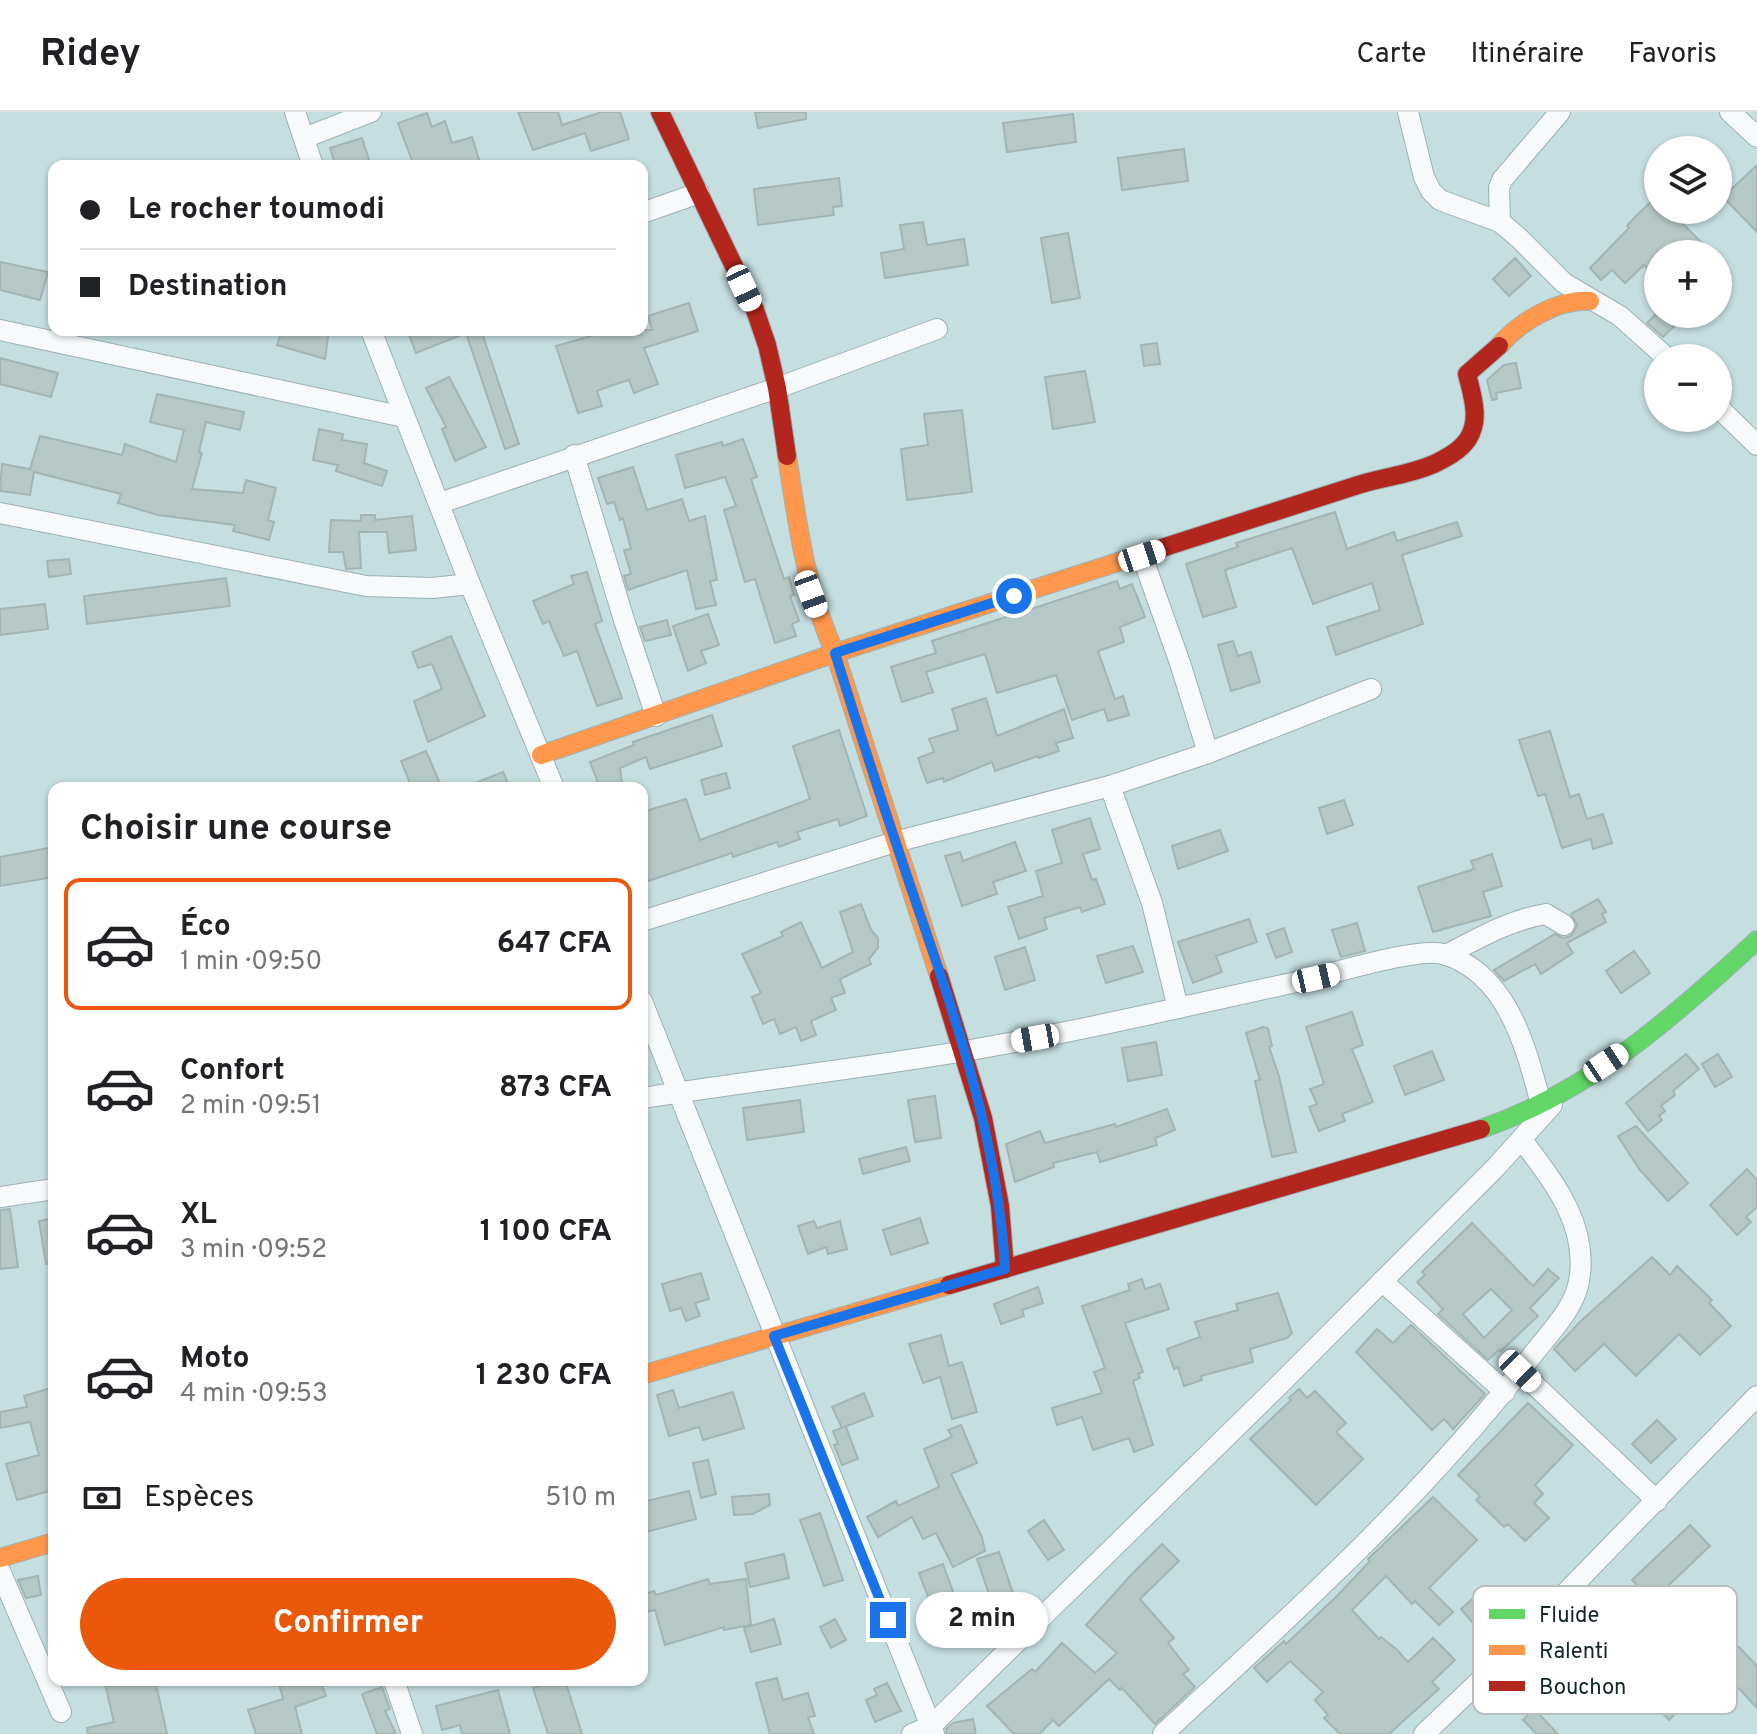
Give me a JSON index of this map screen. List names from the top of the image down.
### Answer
{
  "legend": ["Fluide", "Ralenti", "Bouchon"],
  "page": {
    "header": "Ridey",
    "nav": ["Carte", "Itinéraire", "Favoris"],
    "map_buttons": ["+", "−"],
    "banner": ["Le rocher toumodi", "Destination"],
    "heading": "Choisir une course",
    "list": [
      {
        "name": "Éco",
        "note": "1 min · 09:50",
        "value": "647 CFA"
      },
      {
        "name": "Confort",
        "note": "2 min · 09:51",
        "value": "873 CFA"
      },
      {
        "name": "XL",
        "note": "3 min · 09:52",
        "value": "1 100 CFA"
      },
      {
        "name": "Moto",
        "note": "4 min · 09:53",
        "value": "1 230 CFA"
      }
    ],
    "pay": ["Espèces", "510 m"],
    "buttons": "Confirmer",
    "bubble": "2 min"
  }
}
